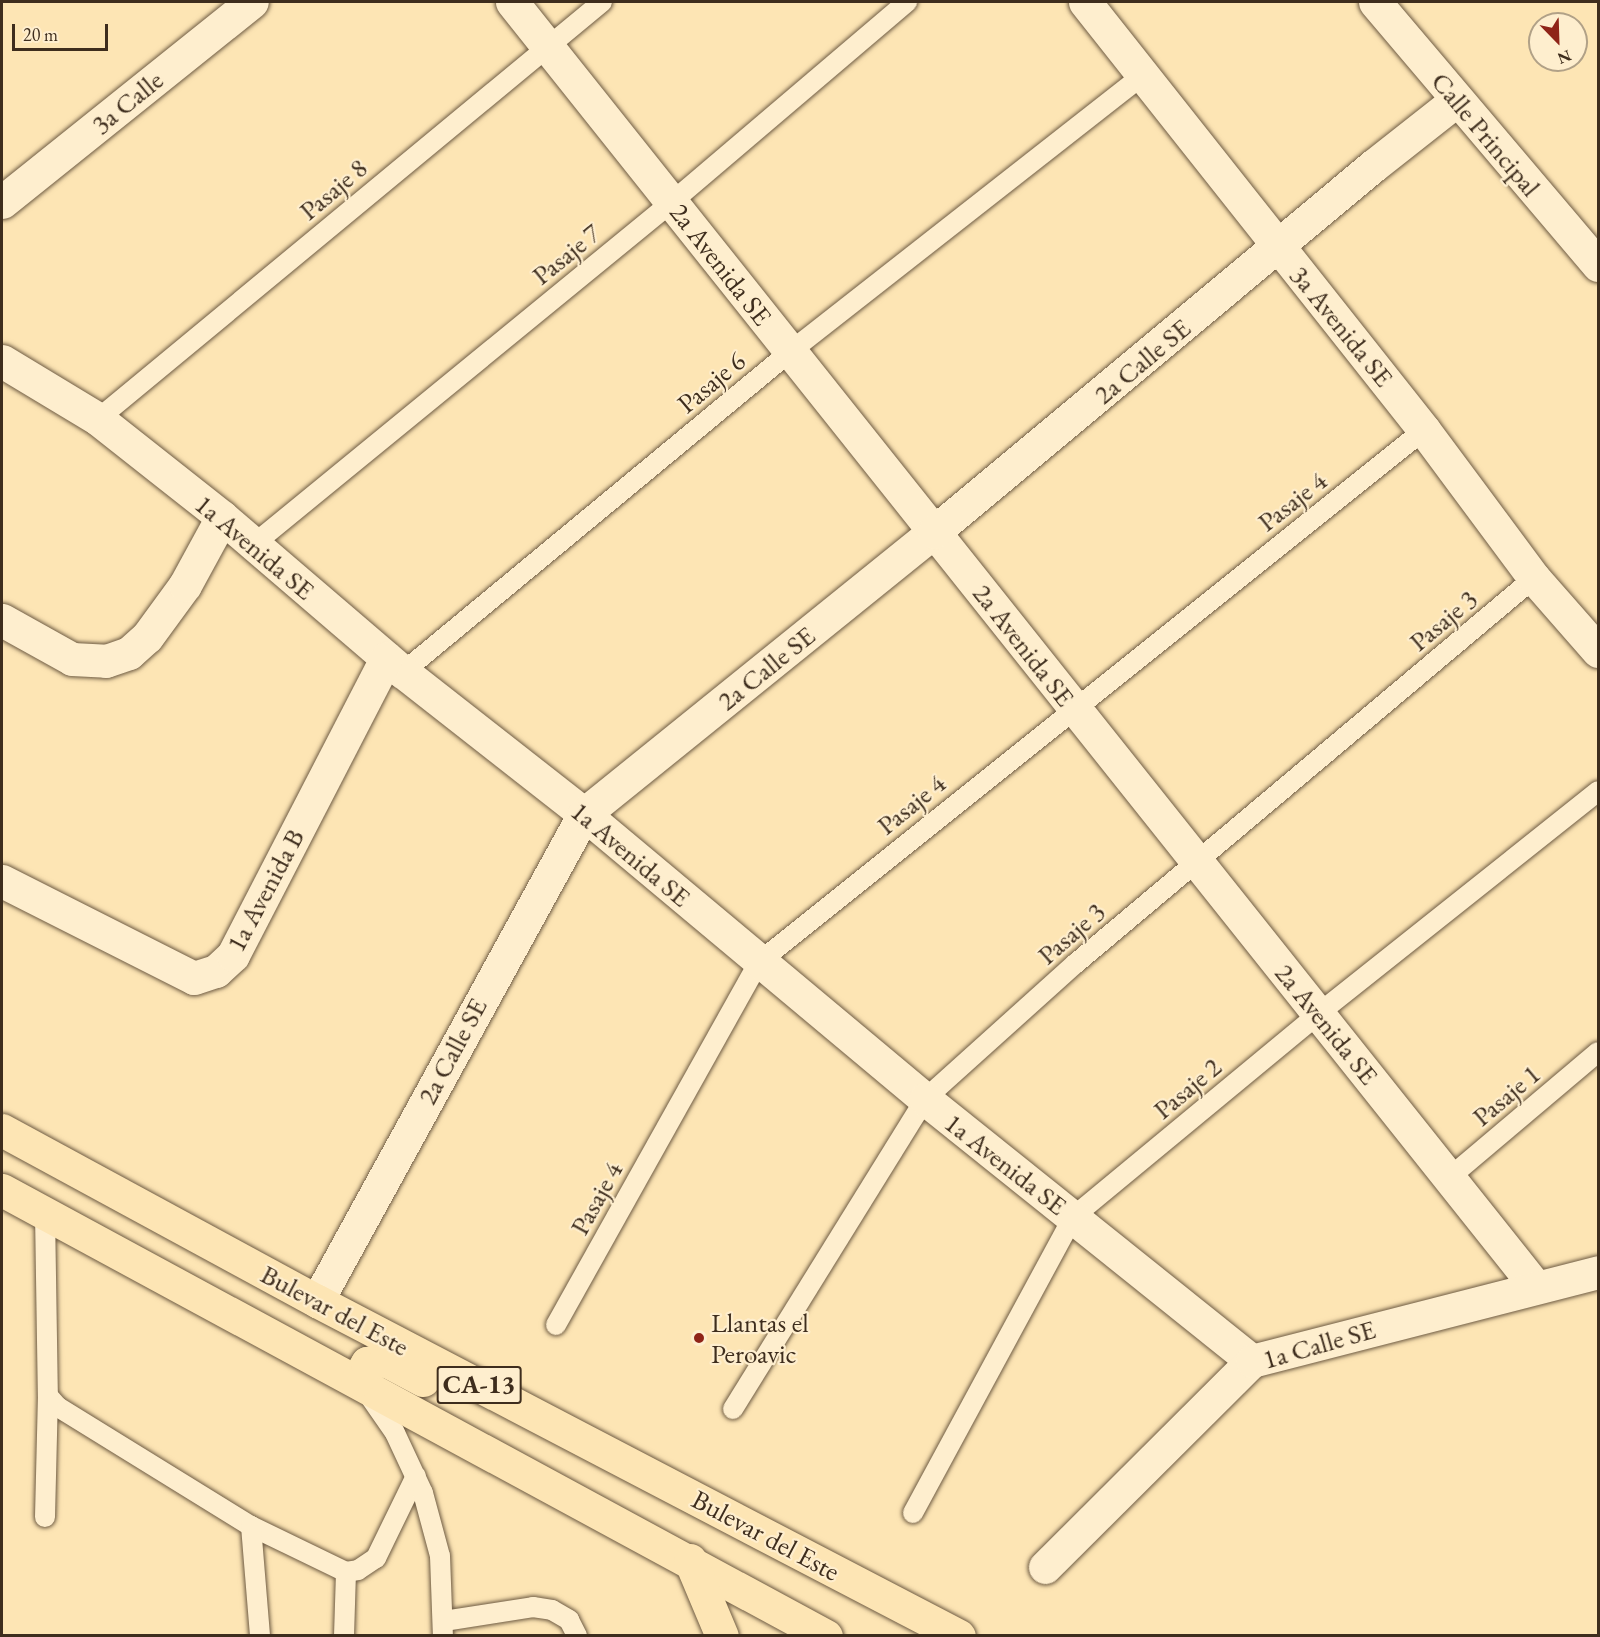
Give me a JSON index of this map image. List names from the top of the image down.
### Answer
{
  "streets": {
    "highway": ["Bulevar del Este", "CA-13"],
    "street": [
      "3a Calle",
      "Calle Principal",
      "2a Avenida SE",
      "3a Avenida SE",
      "2a Calle SE",
      "1a Avenida SE",
      "1a Avenida B",
      "1a Calle SE"
    ],
    "lane": [
      "Pasaje 8",
      "Pasaje 7",
      "Pasaje 6",
      "Pasaje 4",
      "Pasaje 3",
      "Pasaje 2",
      "Pasaje 1"
    ]
  },
  "crossings": [
    ["Calle Principal", "2a Calle SE"],
    ["Pasaje 8", "2a Avenida SE"],
    ["Pasaje 8", "1a Avenida SE"],
    ["Pasaje 7", "2a Avenida SE"],
    ["Pasaje 7", "1a Avenida SE"],
    ["2a Avenida SE", "2a Calle SE"],
    ["2a Avenida SE", "Pasaje 6"],
    ["2a Avenida SE", "Pasaje 4"],
    ["2a Avenida SE", "Pasaje 3"],
    ["2a Avenida SE", "Pasaje 2"],
    ["2a Avenida SE", "Pasaje 1"],
    ["2a Avenida SE", "1a Calle SE"],
    ["3a Avenida SE", "2a Calle SE"],
    ["3a Avenida SE", "Pasaje 6"],
    ["3a Avenida SE", "Pasaje 4"],
    ["3a Avenida SE", "Pasaje 3"],
    ["2a Calle SE", "1a Avenida SE"],
    ["2a Calle SE", "Bulevar del Este"],
    ["Pasaje 6", "1a Avenida SE"],
    ["Pasaje 6", "1a Avenida B"],
    ["Pasaje 4", "1a Avenida SE"],
    ["1a Avenida SE", "Pasaje 3"],
    ["1a Avenida SE", "1a Avenida B"],
    ["1a Avenida SE", "Pasaje 2"],
    ["1a Avenida SE", "1a Calle SE"]
  ],
  "places": ["Llantas el Peroavic"],
  "scale_bar": "20 m",
  "north": "bottom right"
}
